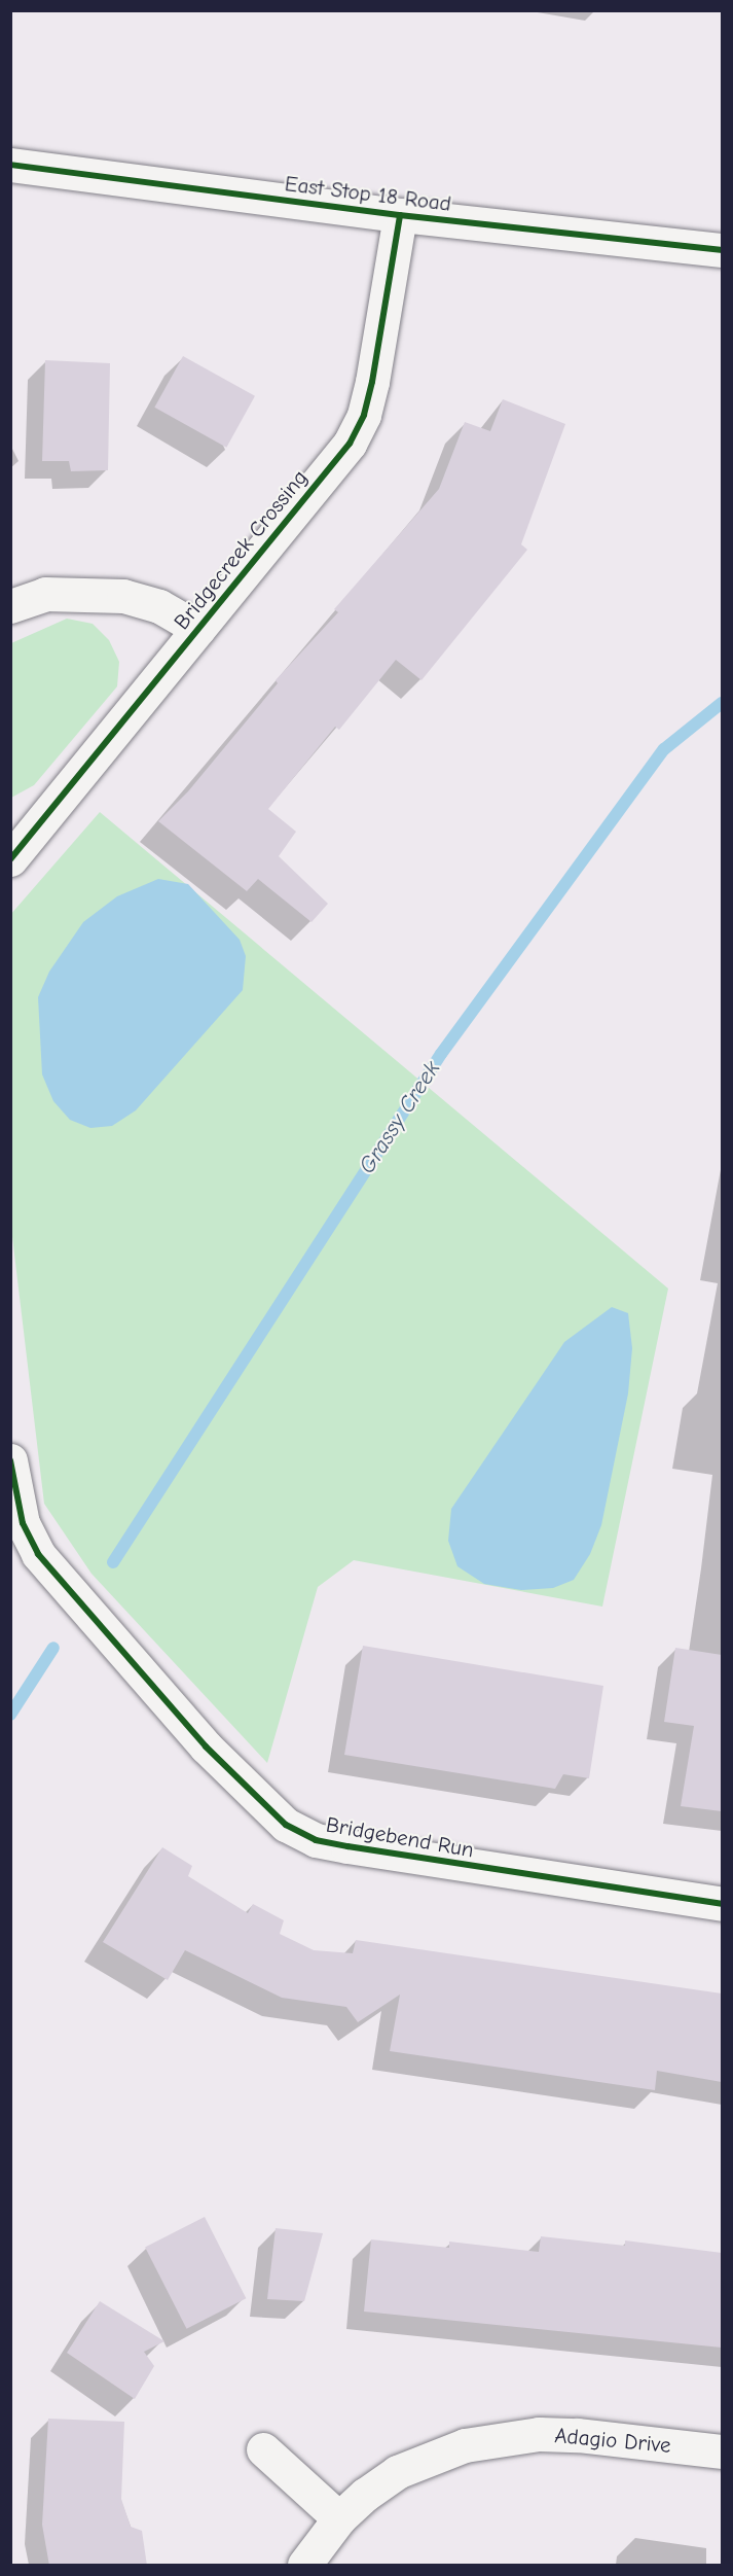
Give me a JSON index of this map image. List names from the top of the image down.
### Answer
{
  "streets": {
    "street": [
      "East Stop 18 Road",
      "Bridgecreek Crossing",
      "Bridgebend Run",
      "Adagio Drive"
    ]
  },
  "crossings": [
    ["East Stop 18 Road", "Bridgecreek Crossing"]
  ],
  "water": ["Grassy Creek"]
}
